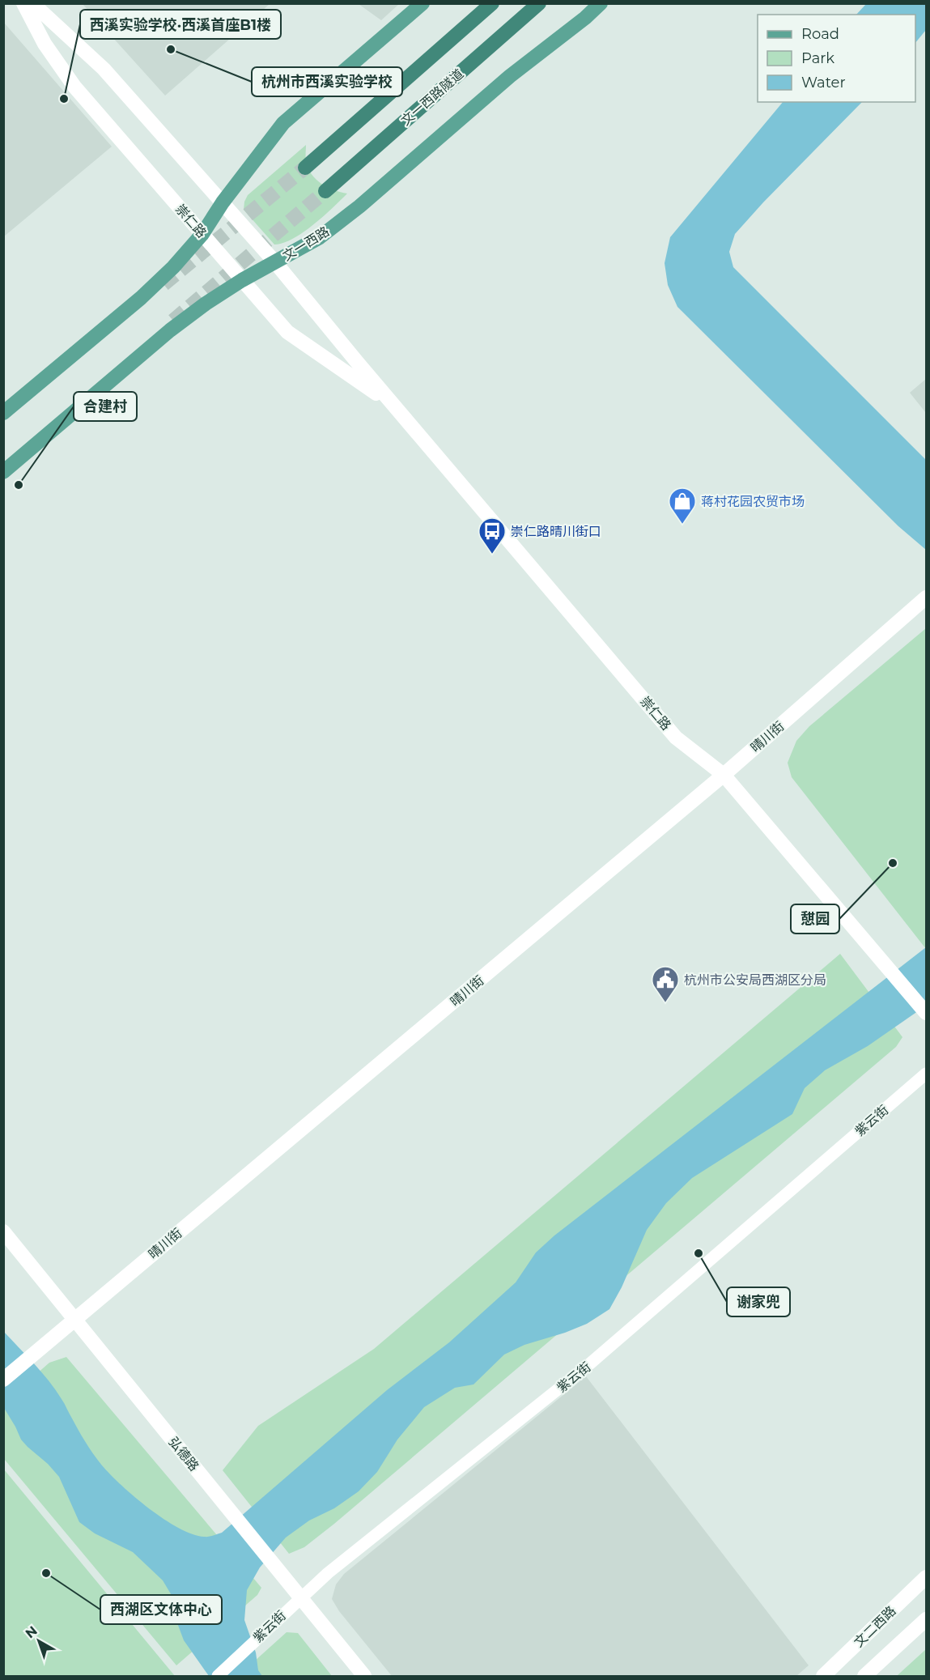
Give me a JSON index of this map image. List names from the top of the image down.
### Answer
{
  "streets": {
    "highway": ["文一西路隧道"],
    "main road": ["文一西路"],
    "street": [
      "崇仁路",
      "晴川街",
      "紫云街",
      "弘德路",
      "文二西路"
    ]
  },
  "crossings": [
    ["崇仁路", "文一西路"],
    ["崇仁路", "晴川街"],
    ["晴川街", "弘德路"],
    ["紫云街", "弘德路"]
  ],
  "places": {
    "other": [
      "杭州市西溪实验学校",
      "西溪实验学校·西溪首座B1楼",
      "合建村",
      "憇园",
      "谢家兜",
      "西湖区文体中心"
    ],
    "shop": ["蒋村花园农贸市场"],
    "bus stop": ["崇仁路晴川街口"],
    "public building": ["杭州市公安局西湖区分局"]
  },
  "legend": ["Road", "Park", "Water"],
  "north": "top left"
}
